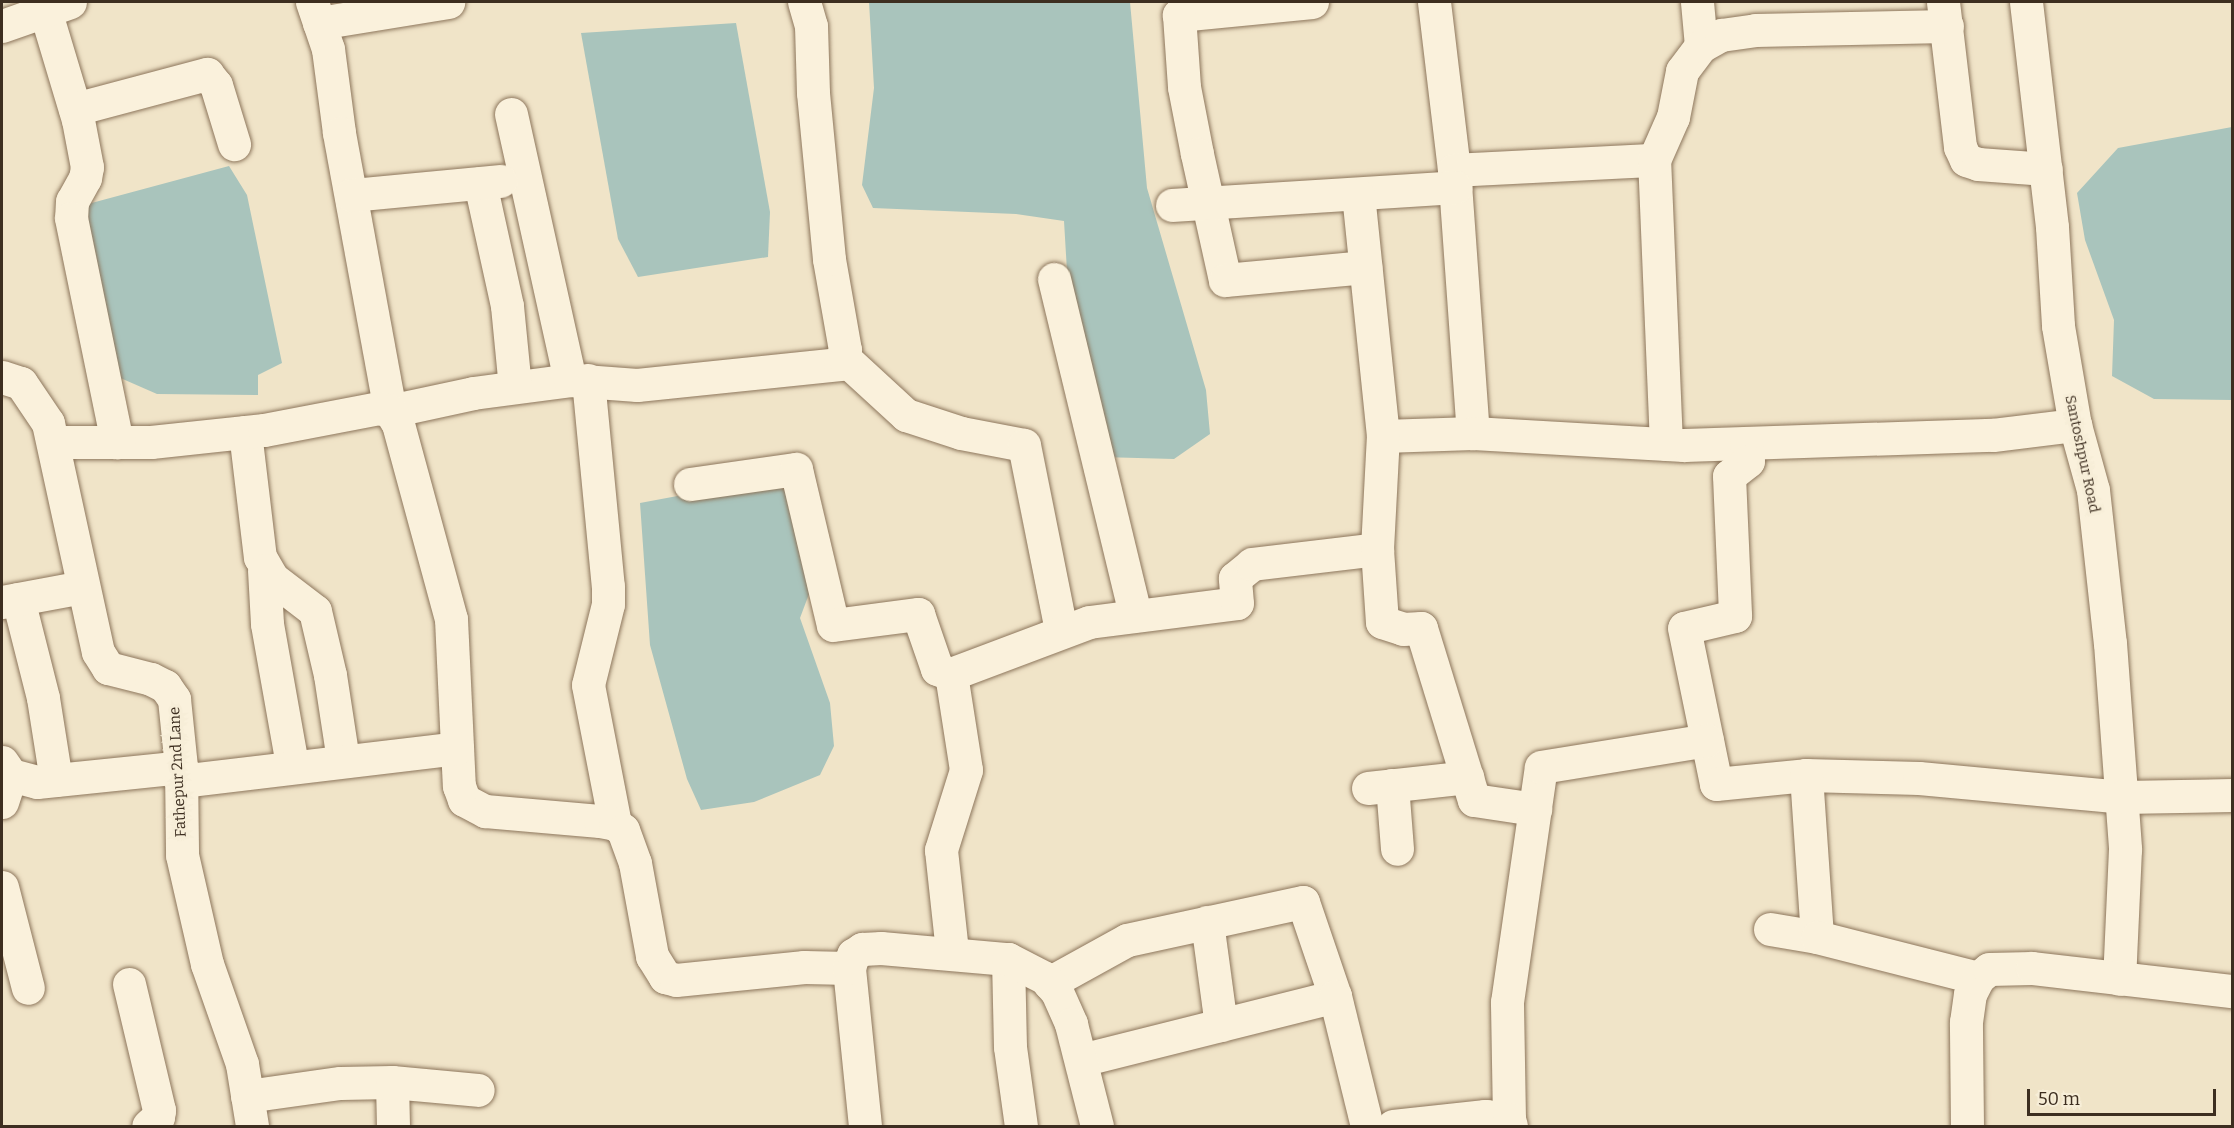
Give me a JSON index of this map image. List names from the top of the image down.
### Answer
{
  "streets": {
    "street": ["Santoshpur Road", "Fathepur 2nd Lane"]
  },
  "scale_bar": "50 m"
}
